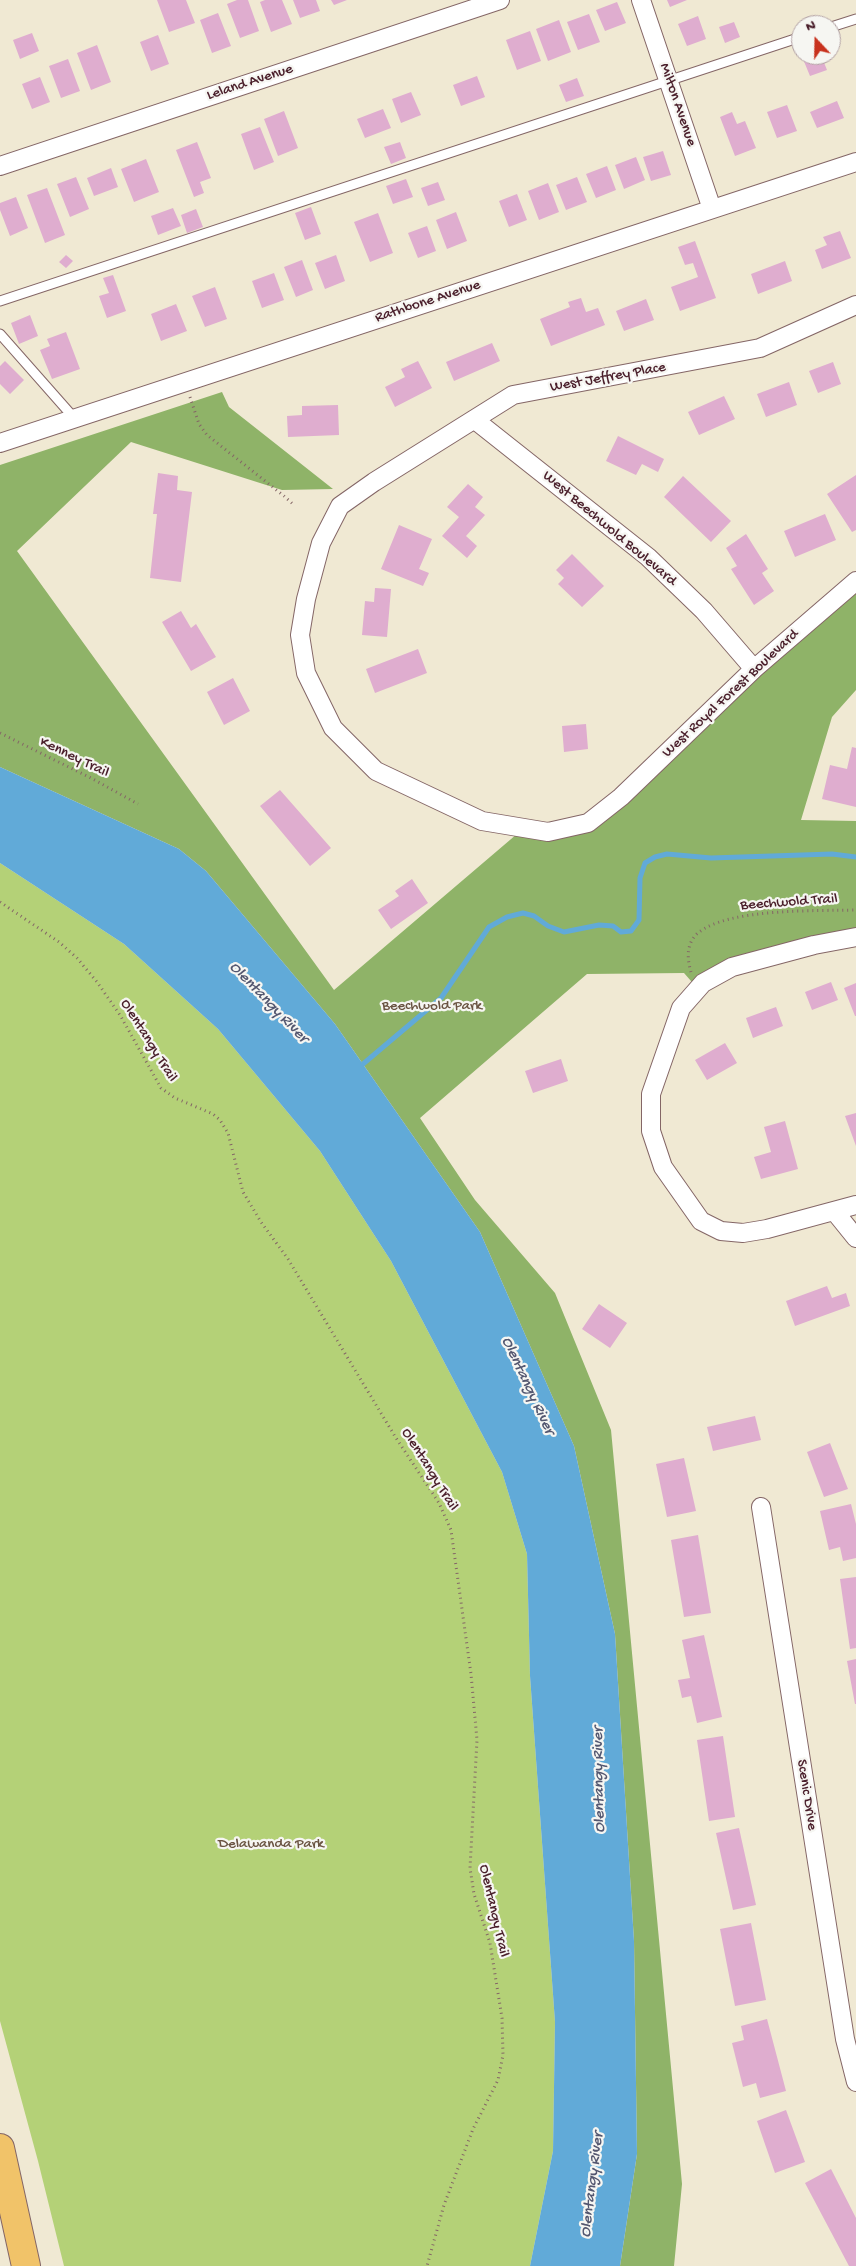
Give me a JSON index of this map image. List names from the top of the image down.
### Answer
{
  "streets": {
    "street": [
      "Leland Avenue",
      "Milton Avenue",
      "Rathbone Avenue",
      "West Jeffrey Place",
      "West Beechwold Boulevard",
      "West Royal Forest Boulevard",
      "Scenic Drive"
    ],
    "path": ["Kenney Trail", "Beechwold Trail", "Olentangy Trail"]
  },
  "crossings": [
    ["Milton Avenue", "Rathbone Avenue"],
    ["West Jeffrey Place", "West Beechwold Boulevard"],
    ["West Jeffrey Place", "West Royal Forest Boulevard"],
    ["West Beechwold Boulevard", "West Royal Forest Boulevard"]
  ],
  "water": ["Olentangy River"],
  "parks": ["Beechwold Park", "Delawanda Park"],
  "north": "top"
}
